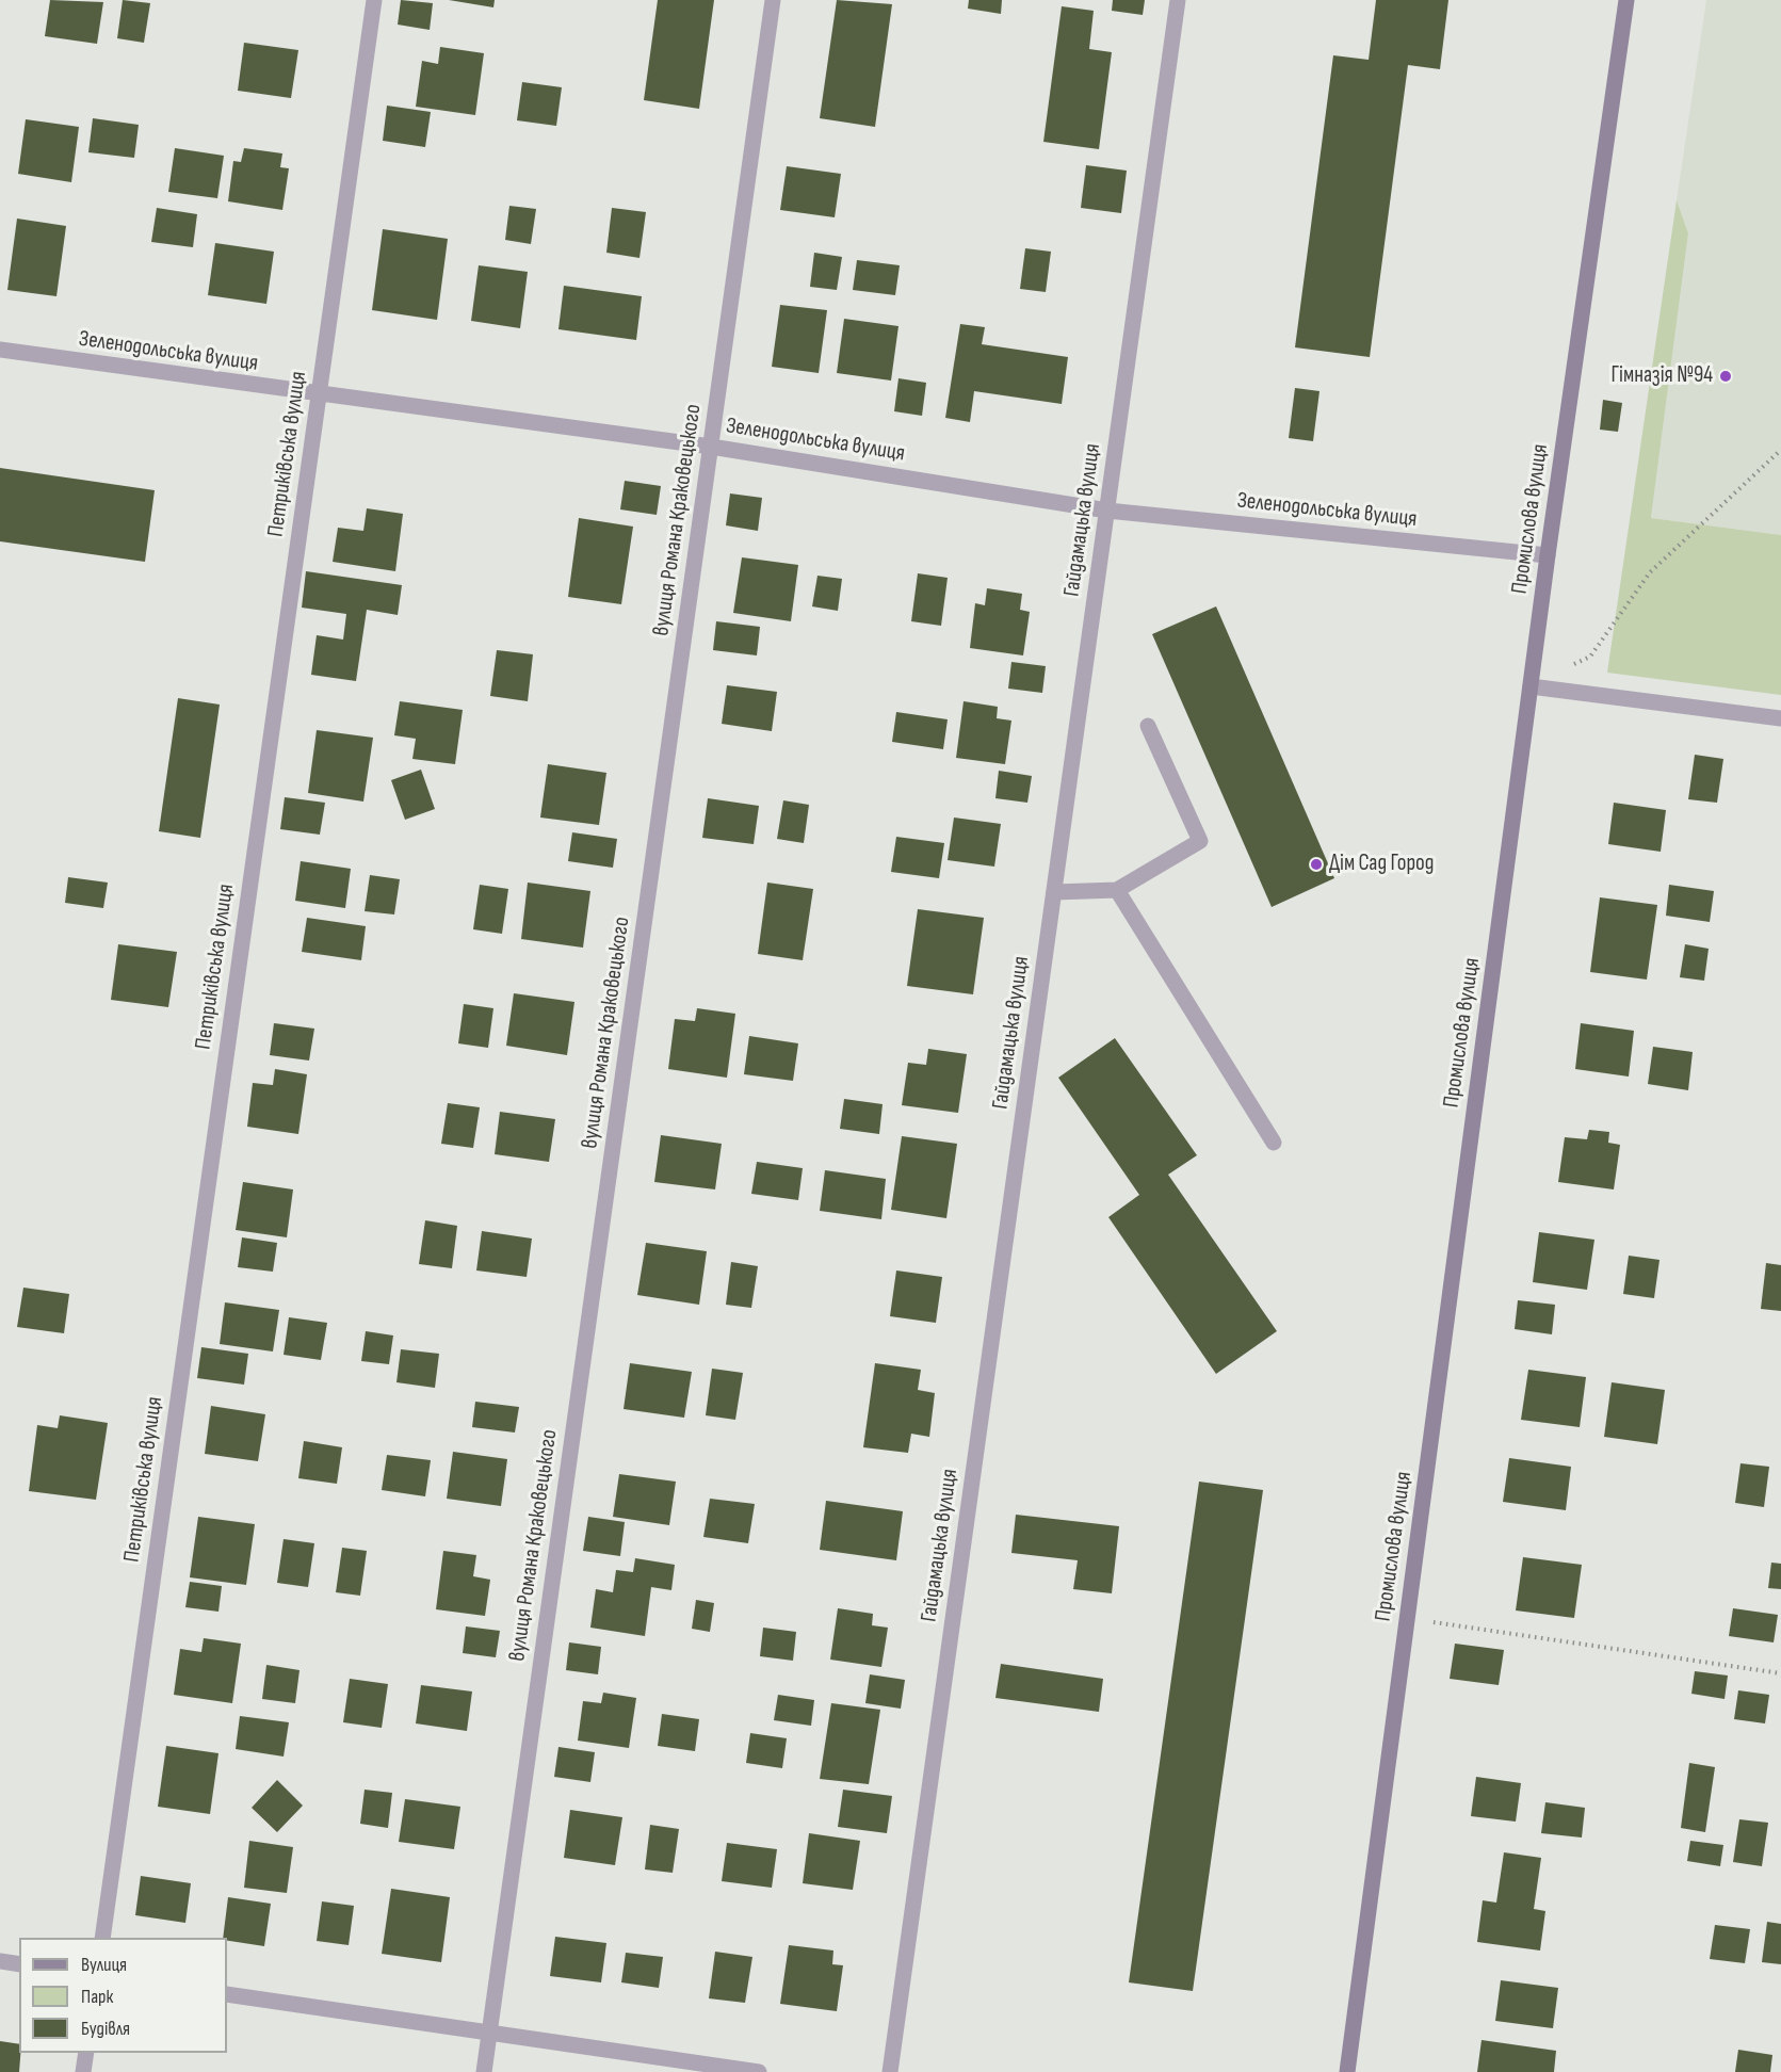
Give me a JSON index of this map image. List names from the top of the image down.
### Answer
{
  "streets": {
    "street": [
      "Зеленодольська вулиця",
      "Петриківська вулиця",
      "Промислова вулиця",
      "вулиця Романа Краковецького",
      "Гайдамацька вулиця"
    ]
  },
  "crossings": [
    ["Зеленодольська вулиця", "Петриківська вулиця"],
    ["Зеленодольська вулиця", "Промислова вулиця"],
    ["Зеленодольська вулиця", "вулиця Романа Краковецького"],
    ["Зеленодольська вулиця", "Гайдамацька вулиця"]
  ],
  "places": ["Гімназія №94", "Дім Сад Город"],
  "legend": ["Вулиця", "Парк", "Будівля"]
}
